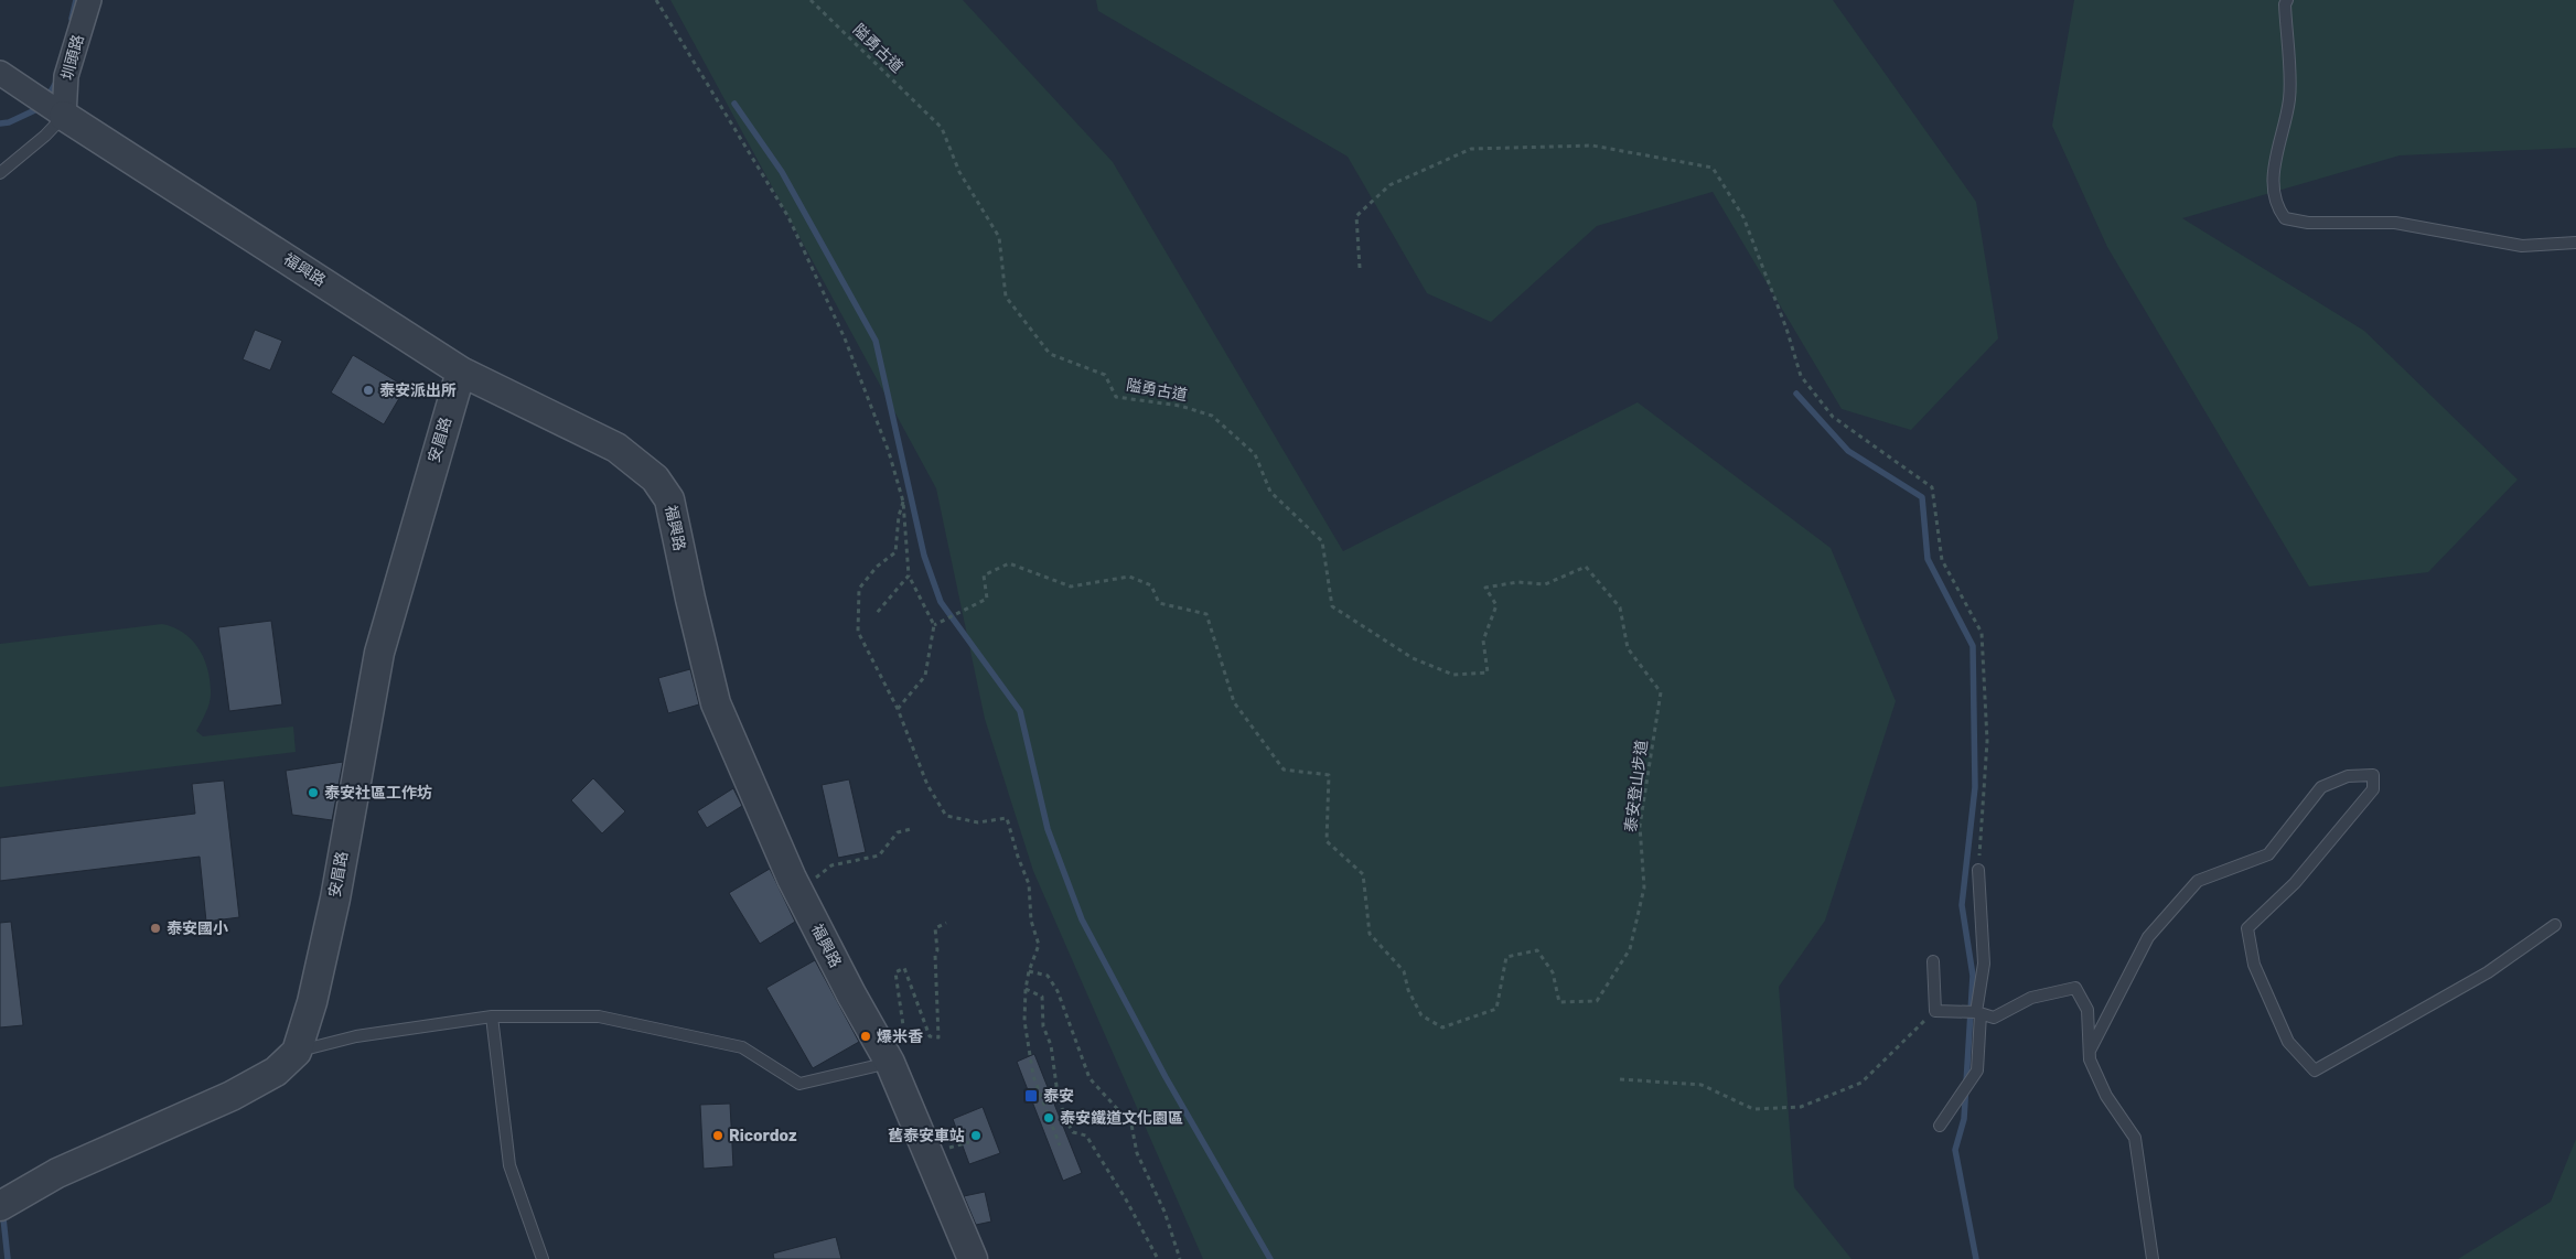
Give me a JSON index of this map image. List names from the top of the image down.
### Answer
{
  "streets": {
    "street": ["圳頭路", "福興路", "安眉路"],
    "path": ["隘勇古道", "泰安登山步道"]
  },
  "crossings": [
    ["隘勇古道", "泰安登山步道"],
    ["圳頭路", "福興路"],
    ["福興路", "安眉路"]
  ],
  "places": {
    "other": [
      "泰安派出所",
      "泰安社區工作坊",
      "泰安國小",
      "爆米香",
      "泰安鐵道文化園區",
      "Ricordoz",
      "舊泰安車站"
    ],
    "transit": ["泰安"]
  }
}
